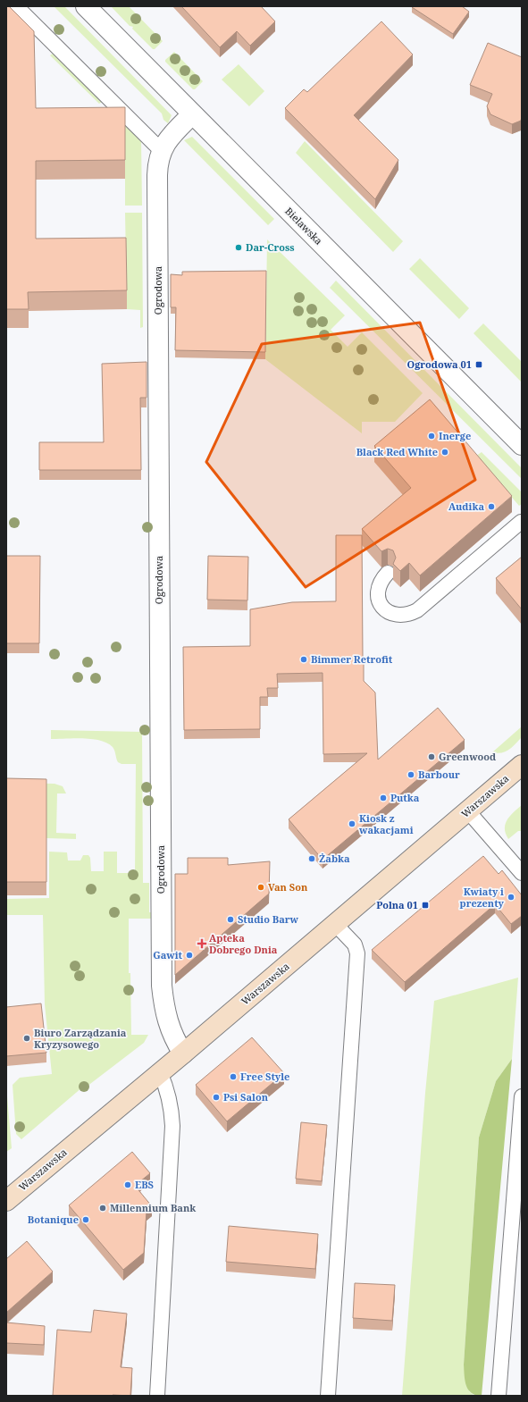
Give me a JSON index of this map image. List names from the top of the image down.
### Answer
{
  "streets": {
    "main road": ["Warszawska"],
    "street": ["Bielawska", "Ogrodowa"]
  },
  "crossings": [
    ["Bielawska", "Ogrodowa"],
    ["Ogrodowa", "Warszawska"]
  ],
  "places": {
    "other": [
      "Dar-Cross",
      "Inerge",
      "Black Red White",
      "Audika",
      "Bimmer Retrofit",
      "Greenwood",
      "Barbour",
      "Putka",
      "Kiosk z wakacjami",
      "Żabka",
      "Van Son",
      "Kwiaty i prezenty",
      "Studio Barw",
      "Gawit",
      "Biuro Zarządzania Kryzysowego",
      "Free Style",
      "Psi Salon",
      "EBS",
      "Millennium Bank",
      "Botanique"
    ],
    "transit": ["Ogrodowa 01", "Polna 01"],
    "health": ["Apteka Dobrego Dnia"]
  }
}
